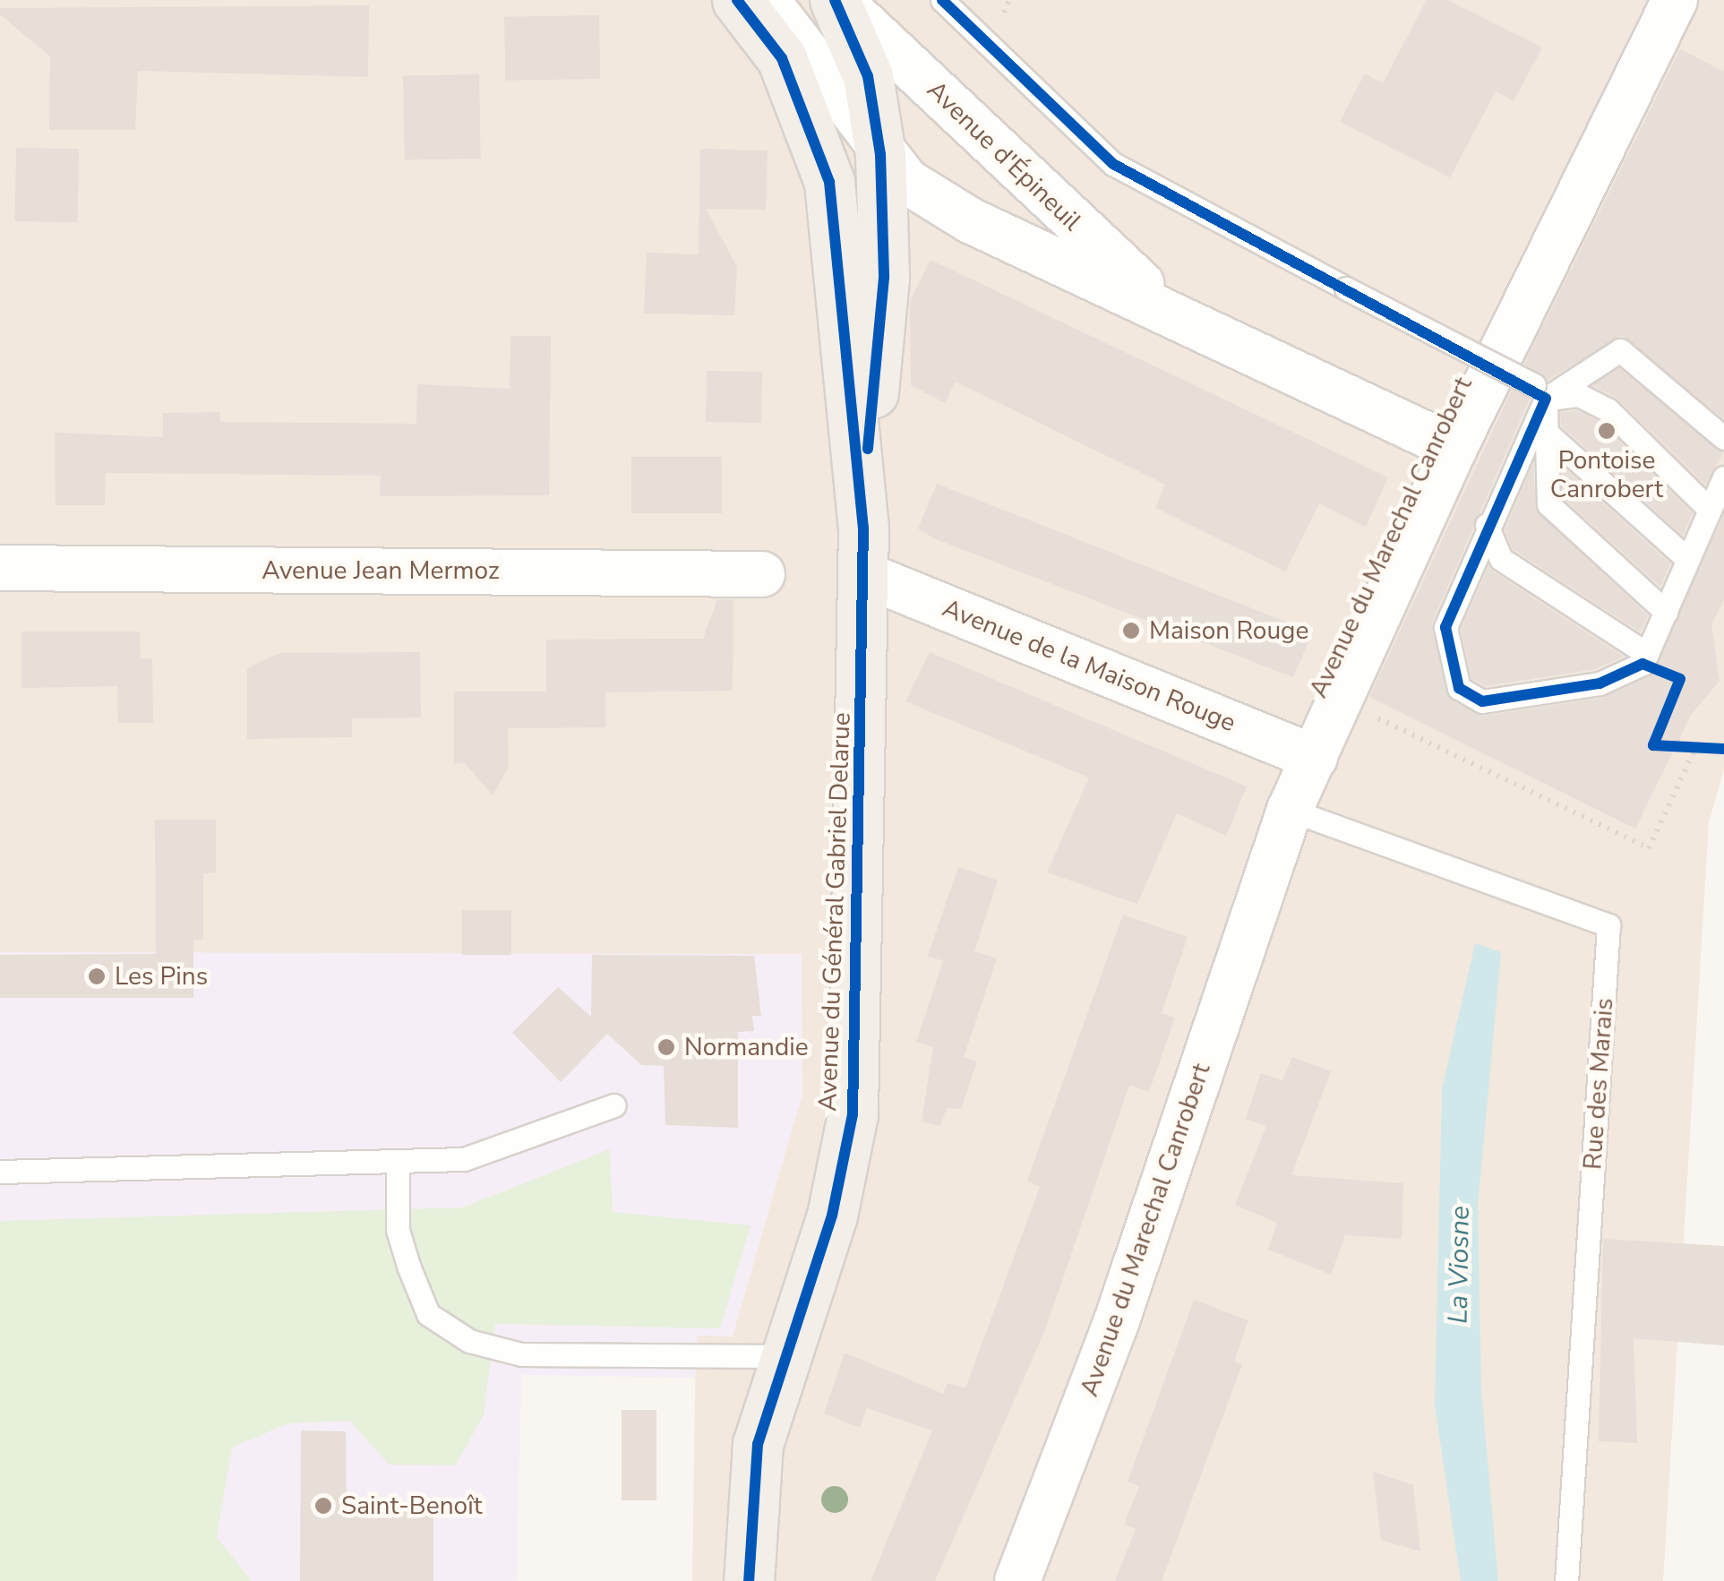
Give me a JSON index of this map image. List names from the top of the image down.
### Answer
{
  "streets": {
    "main road": ["Avenue du Général Gabriel Delarue"],
    "street": [
      "Avenue d'Épineuil",
      "Avenue du Marechal Canrobert",
      "Avenue Jean Mermoz",
      "Avenue de la Maison Rouge"
    ],
    "lane": ["Rue des Marais"]
  },
  "crossings": [
    ["Avenue d'Épineuil", "Avenue du Marechal Canrobert"],
    ["Avenue du Marechal Canrobert", "Avenue de la Maison Rouge"],
    ["Avenue du Marechal Canrobert", "Rue des Marais"],
    ["Avenue de la Maison Rouge", "Avenue du Général Gabriel Delarue"]
  ],
  "water": ["La Viosne"],
  "places": [
    "Pontoise Canrobert",
    "Maison Rouge",
    "Les Pins",
    "Normandie",
    "Saint-Benoît"
  ]
}
